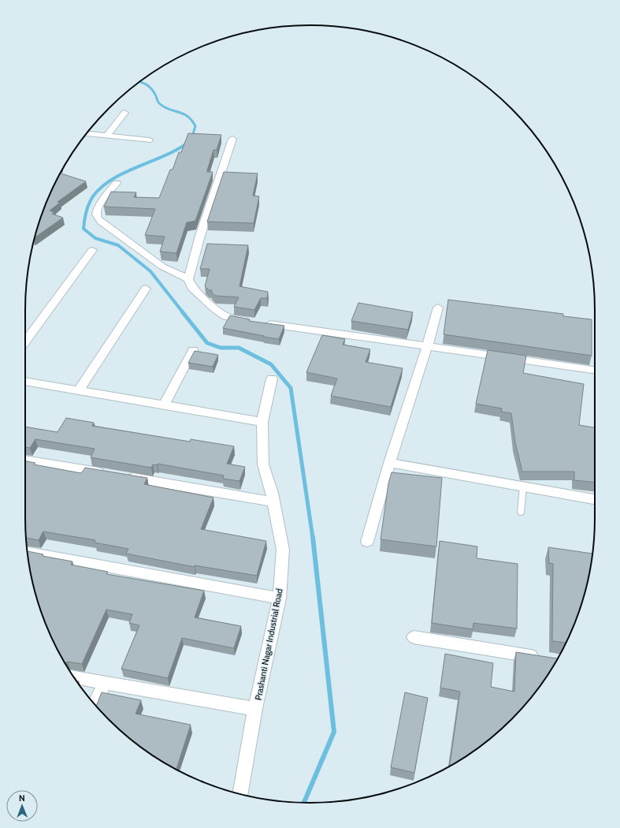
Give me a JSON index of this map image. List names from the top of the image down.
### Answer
{
  "streets": {
    "street": ["Prashanti Nagar Industrial Road"]
  },
  "north": "top"
}
